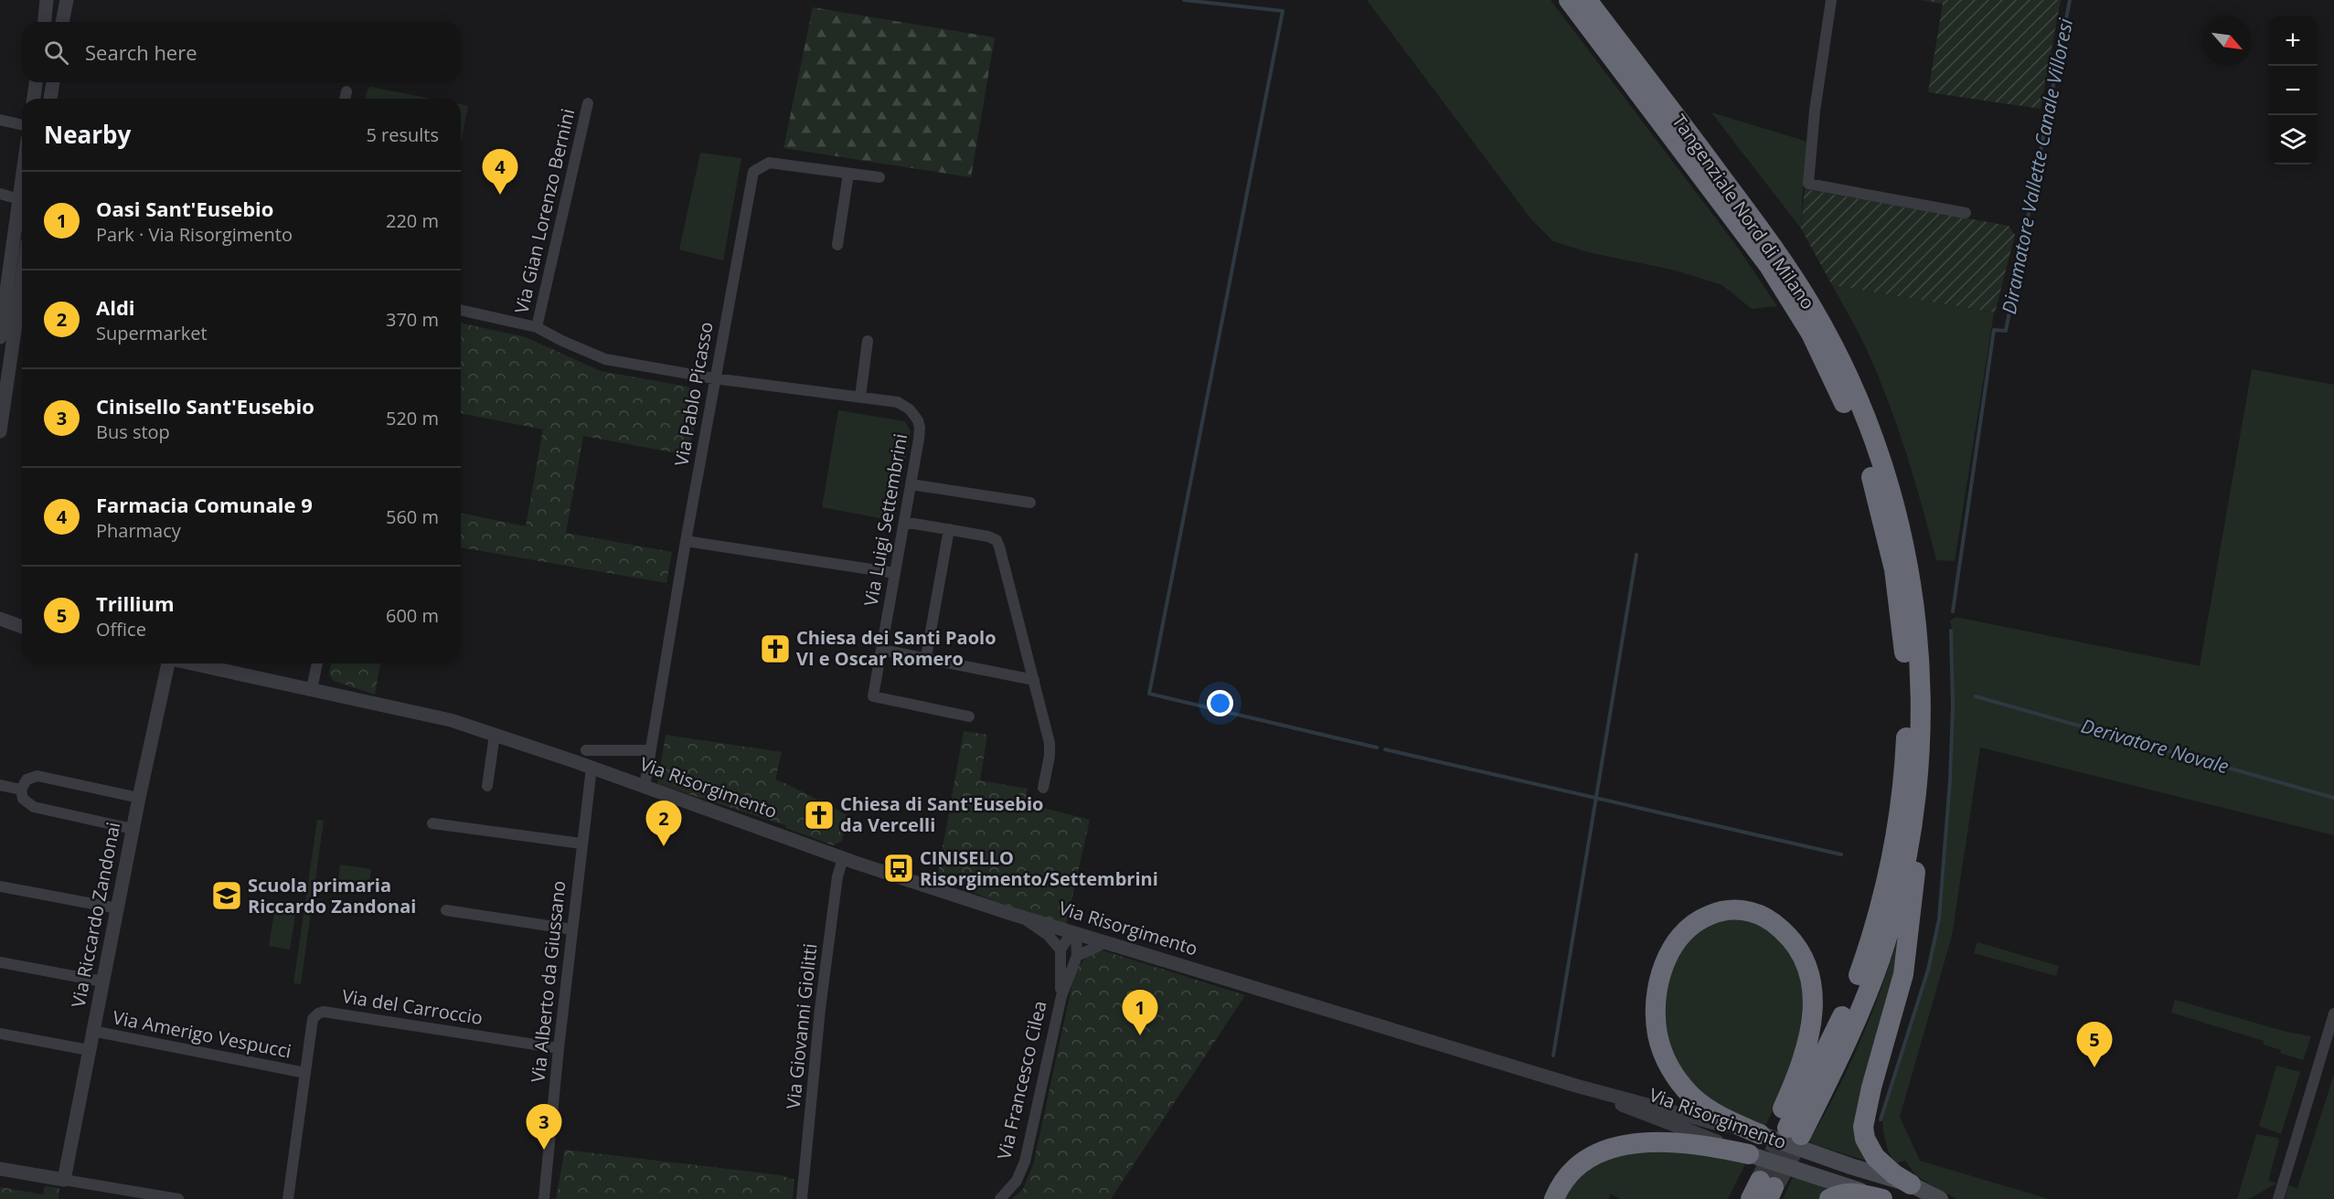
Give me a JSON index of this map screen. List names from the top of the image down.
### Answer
{
  "streets": {
    "highway": ["Tangenziale Nord di Milano"],
    "main road": ["Via Risorgimento"],
    "street": [
      "Via Gian Lorenzo Bernini",
      "Via Pablo Picasso",
      "Via Luigi Settembrini",
      "Via Riccardo Zandonai",
      "Via Alberto da Giussano",
      "Via del Carroccio",
      "Via Giovanni Giolitti",
      "Via Amerigo Vespucci",
      "Via Francesco Cilea"
    ]
  },
  "crossings": [
    ["Via Pablo Picasso", "Via Risorgimento"],
    ["Via Risorgimento", "Via Alberto da Giussano"],
    ["Via Risorgimento", "Via Giovanni Giolitti"],
    ["Via Risorgimento", "Via Francesco Cilea"],
    ["Via Riccardo Zandonai", "Via Amerigo Vespucci"],
    ["Via Alberto da Giussano", "Via del Carroccio"],
    ["Via del Carroccio", "Via Amerigo Vespucci"]
  ],
  "water": ["Diramatore Vallette Canale Villoresi", "Derivatore Novale"],
  "places": {
    "church": ["Chiesa dei Santi Paolo VI e Oscar Romero", "Chiesa di Sant'Eusebio da Vercelli"],
    "bus stop": ["CINISELLO Risorgimento/Settembrini"],
    "school or university": ["Scuola primaria Riccardo Zandonai"]
  },
  "north": "bottom right",
  "page": {
    "map_buttons": ["+", "−"],
    "search": "Search here",
    "heading": ["Nearby", "5 results"],
    "pins": [
      "4",
      "2",
      "1",
      "5",
      "3"
    ],
    "list": [
      {
        "mark": "1",
        "name": "Oasi Sant'Eusebio",
        "note": "Park · Via Risorgimento",
        "value": "220 m"
      },
      {
        "mark": "2",
        "name": "Aldi",
        "note": "Supermarket",
        "value": "370 m"
      },
      {
        "mark": "3",
        "name": "Cinisello Sant'Eusebio",
        "note": "Bus stop",
        "value": "520 m"
      },
      {
        "mark": "4",
        "name": "Farmacia Comunale 9",
        "note": "Pharmacy",
        "value": "560 m"
      },
      {
        "mark": "5",
        "name": "Trillium",
        "note": "Office",
        "value": "600 m"
      }
    ]
  }
}
